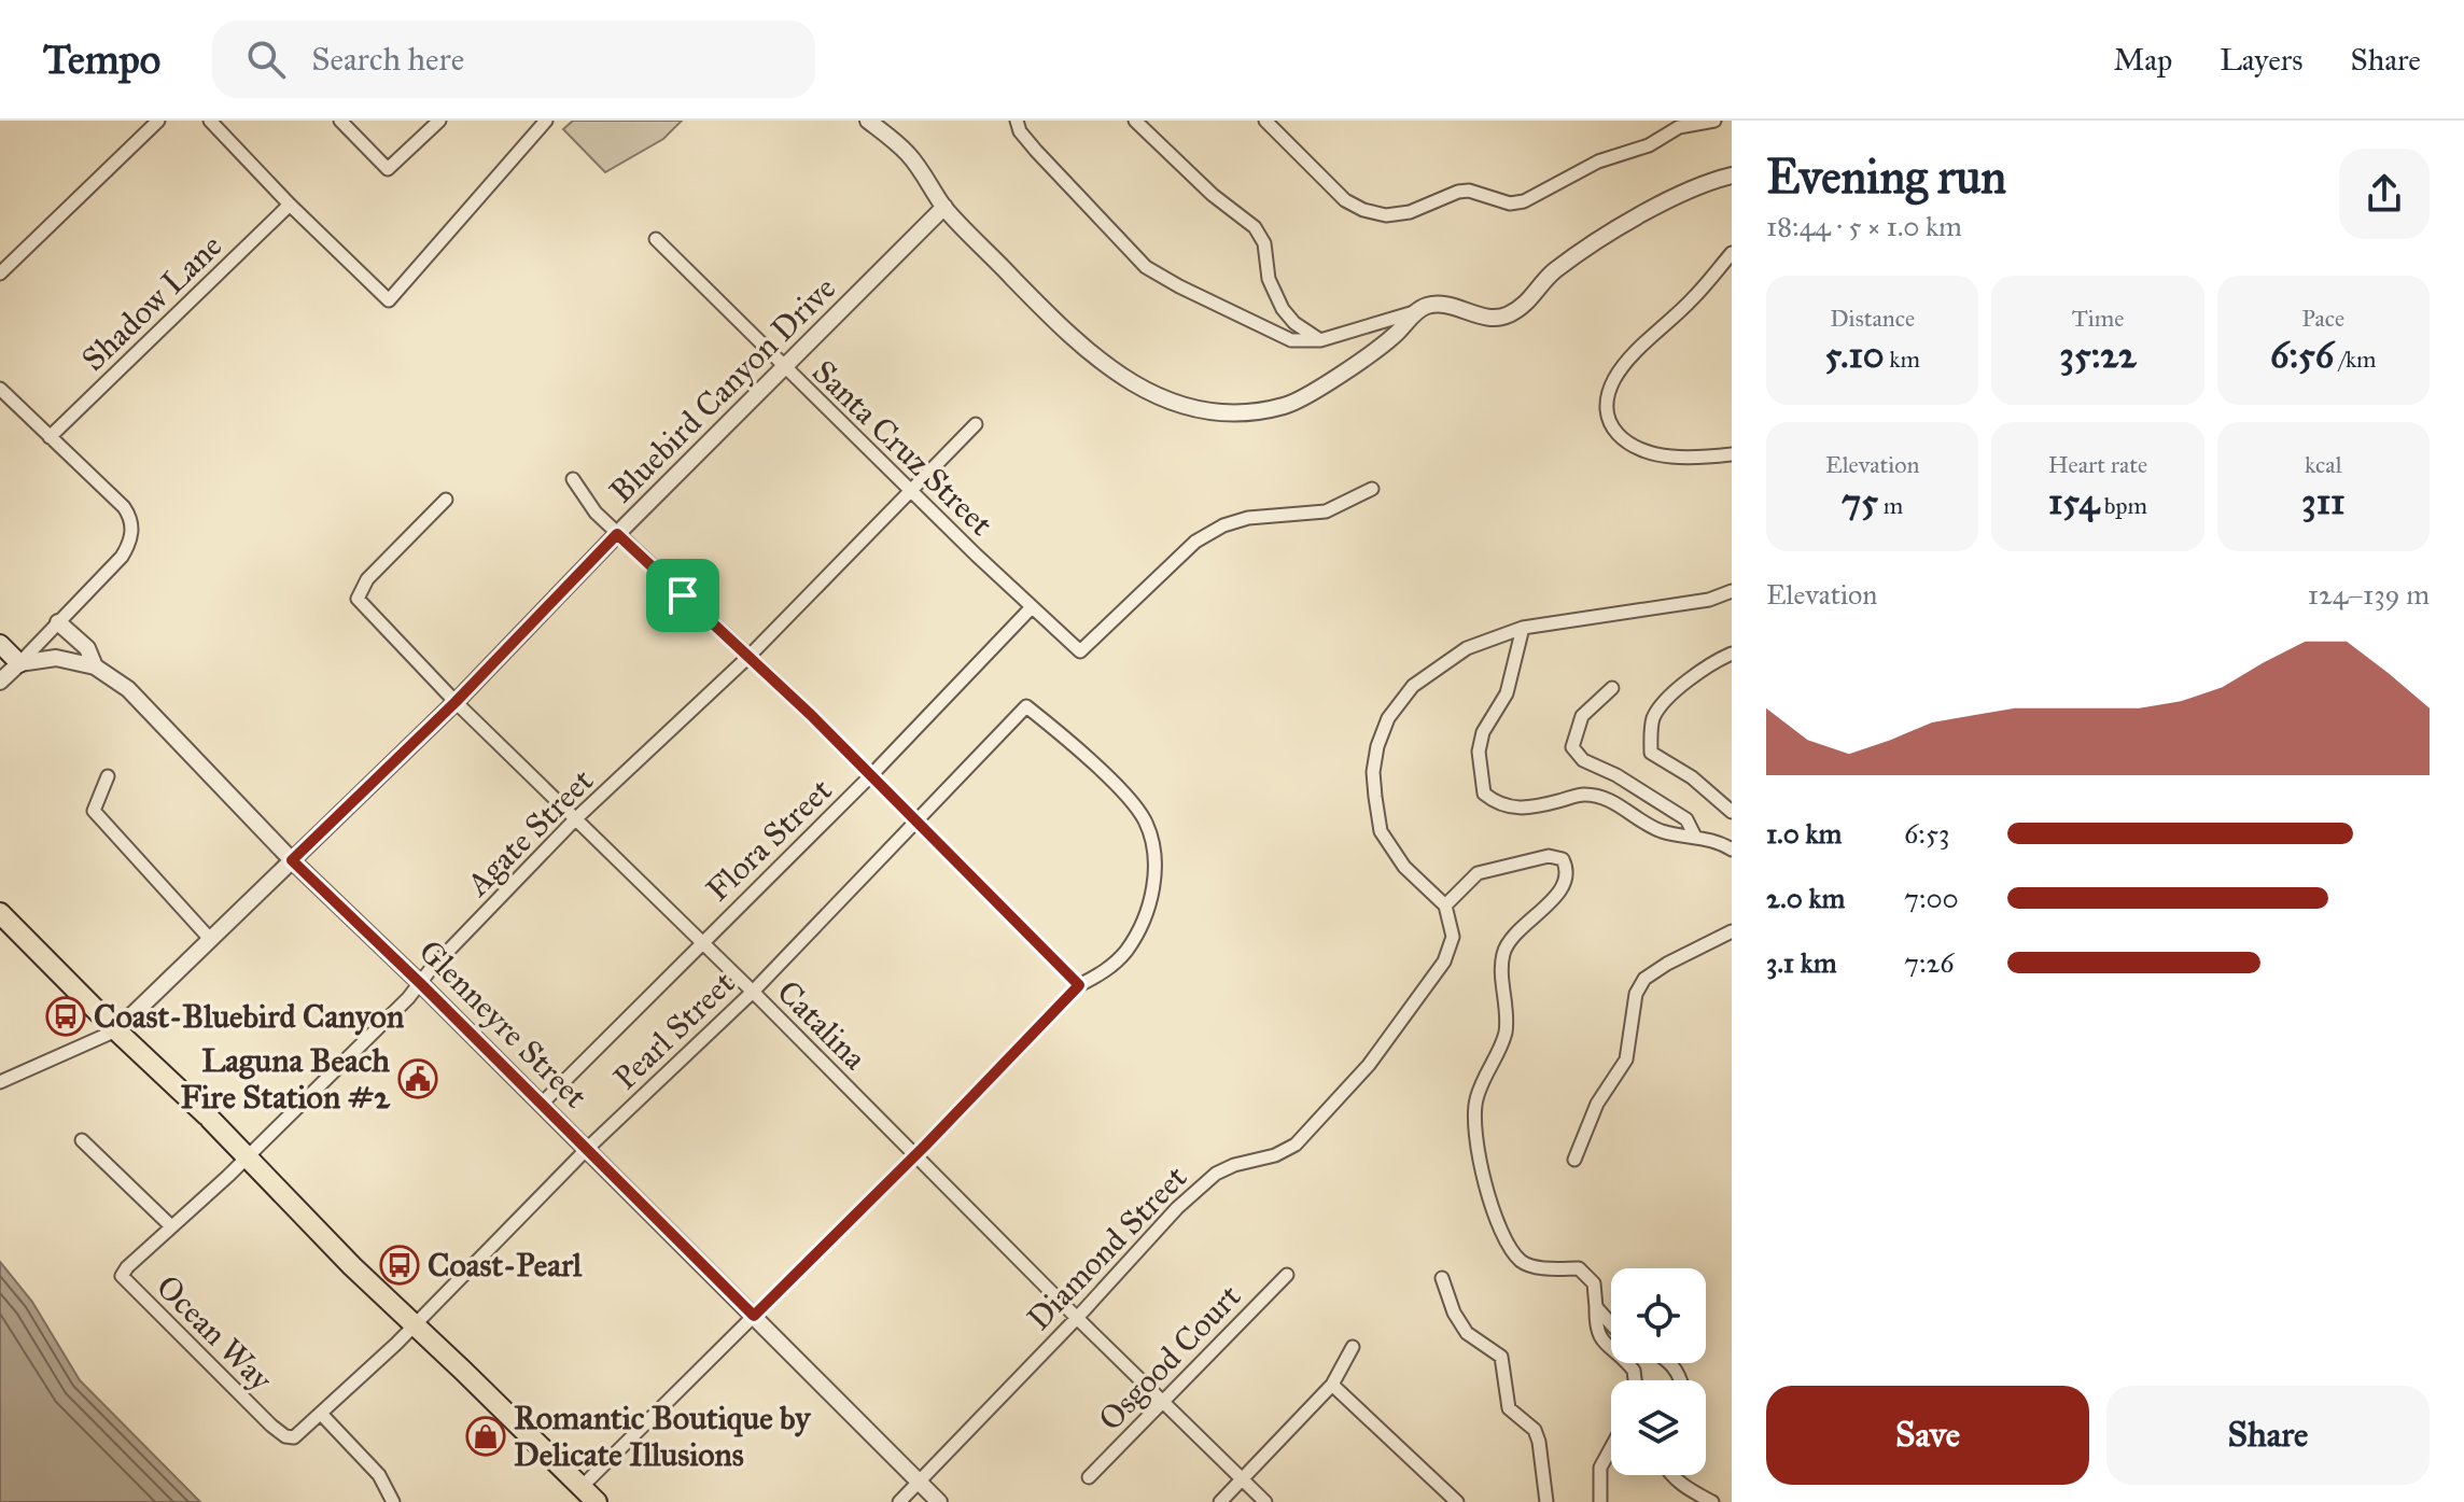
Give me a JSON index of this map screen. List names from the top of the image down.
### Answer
{
  "streets": {
    "street": [
      "Shadow Lane",
      "Bluebird Canyon Drive",
      "Santa Cruz Street",
      "Agate Street",
      "Flora Street",
      "Glenneyre Street",
      "Catalina",
      "Pearl Street",
      "Diamond Street",
      "Ocean Way",
      "Osgood Court"
    ]
  },
  "crossings": [
    ["Bluebird Canyon Drive", "Santa Cruz Street"],
    ["Bluebird Canyon Drive", "Glenneyre Street"],
    ["Bluebird Canyon Drive", "Catalina"],
    ["Santa Cruz Street", "Agate Street"],
    ["Santa Cruz Street", "Flora Street"],
    ["Agate Street", "Glenneyre Street"],
    ["Agate Street", "Catalina"],
    ["Agate Street", "Ocean Way"],
    ["Flora Street", "Glenneyre Street"],
    ["Flora Street", "Catalina"],
    ["Glenneyre Street", "Pearl Street"],
    ["Glenneyre Street", "Diamond Street"],
    ["Catalina", "Pearl Street"],
    ["Catalina", "Diamond Street"],
    ["Catalina", "Osgood Court"],
    ["Pearl Street", "Ocean Way"]
  ],
  "places": {
    "bus stop": ["Coast-Bluebird Canyon", "Coast-Pearl"],
    "public building": ["Laguna Beach Fire Station #2"],
    "shop": ["Romantic Boutique by Delicate Illusions"]
  },
  "page": {
    "header": "Tempo",
    "search": "Search here",
    "nav": ["Map", "Layers", "Share"],
    "heading": ["Evening run", "18:44 · 5 × 1.0 km"],
    "stats": [
      ["Distance", "5.10 km"],
      ["Time", "35:22"],
      ["Pace", "6:56 /km"],
      ["Elevation", "75 m"],
      ["Heart rate", "154 bpm"],
      ["kcal", "311"]
    ],
    "chart": ["Elevation", "124–139 m"],
    "list": [
      {
        "name": "1.0 km",
        "note": "6:53"
      },
      {
        "name": "2.0 km",
        "note": "7:00"
      },
      {
        "name": "3.1 km",
        "note": "7:26"
      }
    ],
    "buttons": ["Save", "Share"]
  }
}
